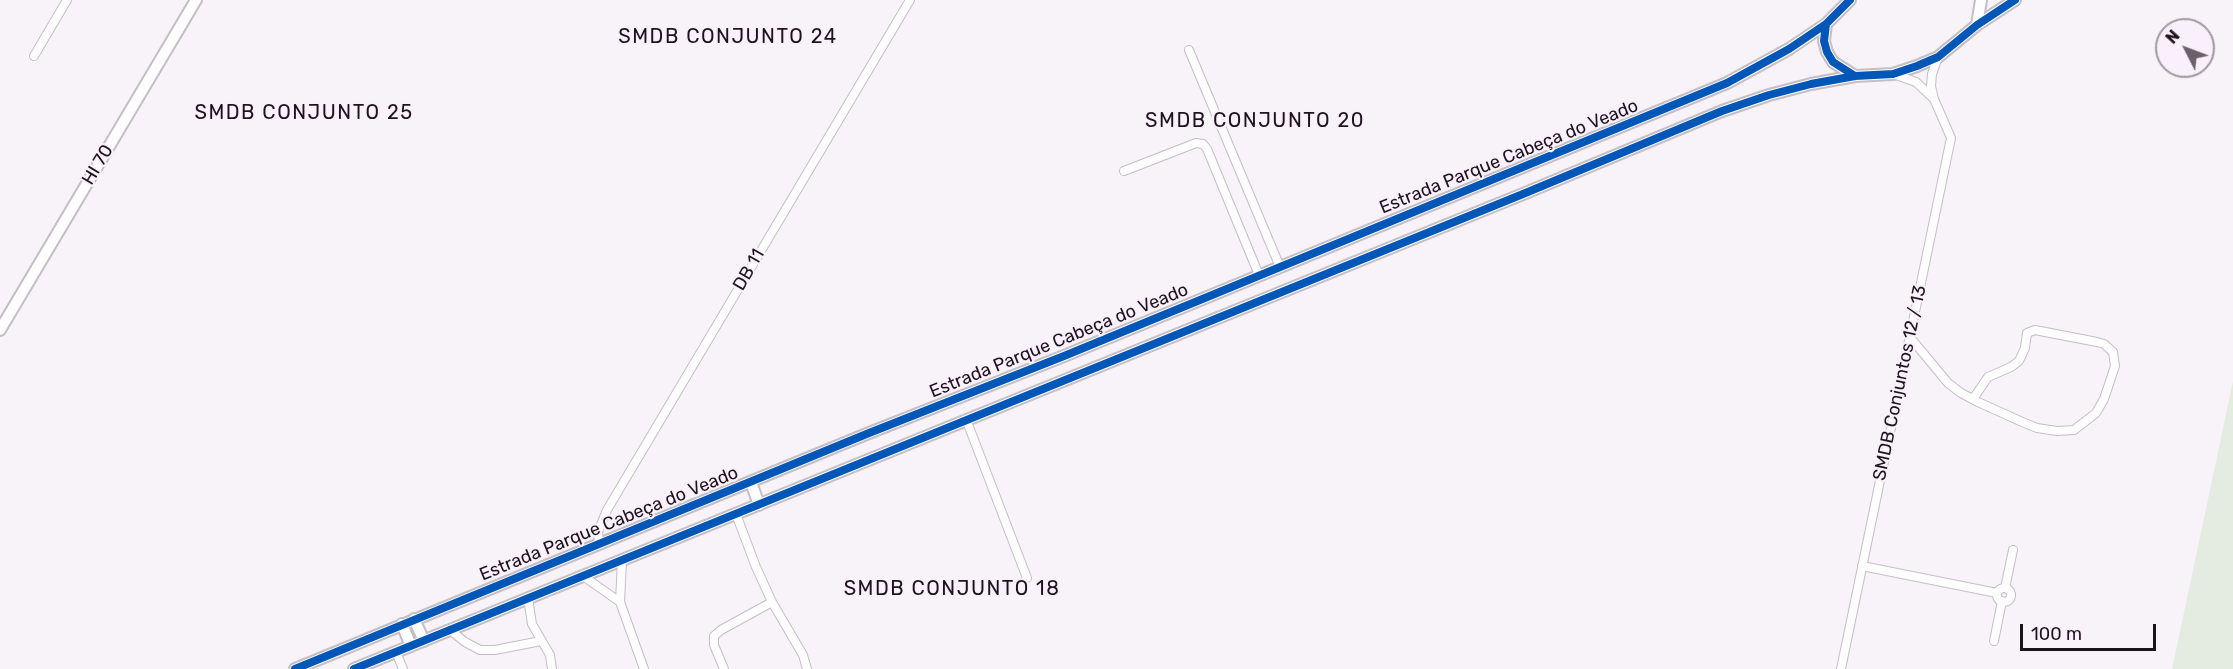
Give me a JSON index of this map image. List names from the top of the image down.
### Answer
{
  "streets": {
    "main road": ["Estrada Parque Cabeça do Veado", "HI 70"],
    "street": ["DB 11", "SMDB Conjuntos 12 / 13"]
  },
  "crossings": [
    ["Estrada Parque Cabeça do Veado", "DB 11"],
    ["Estrada Parque Cabeça do Veado", "SMDB Conjuntos 12 / 13"]
  ],
  "districts": [
    "SMDB CONJUNTO 24",
    "SMDB CONJUNTO 25",
    "SMDB CONJUNTO 20",
    "SMDB CONJUNTO 18"
  ],
  "scale_bar": "100 m",
  "north": "top left"
}
